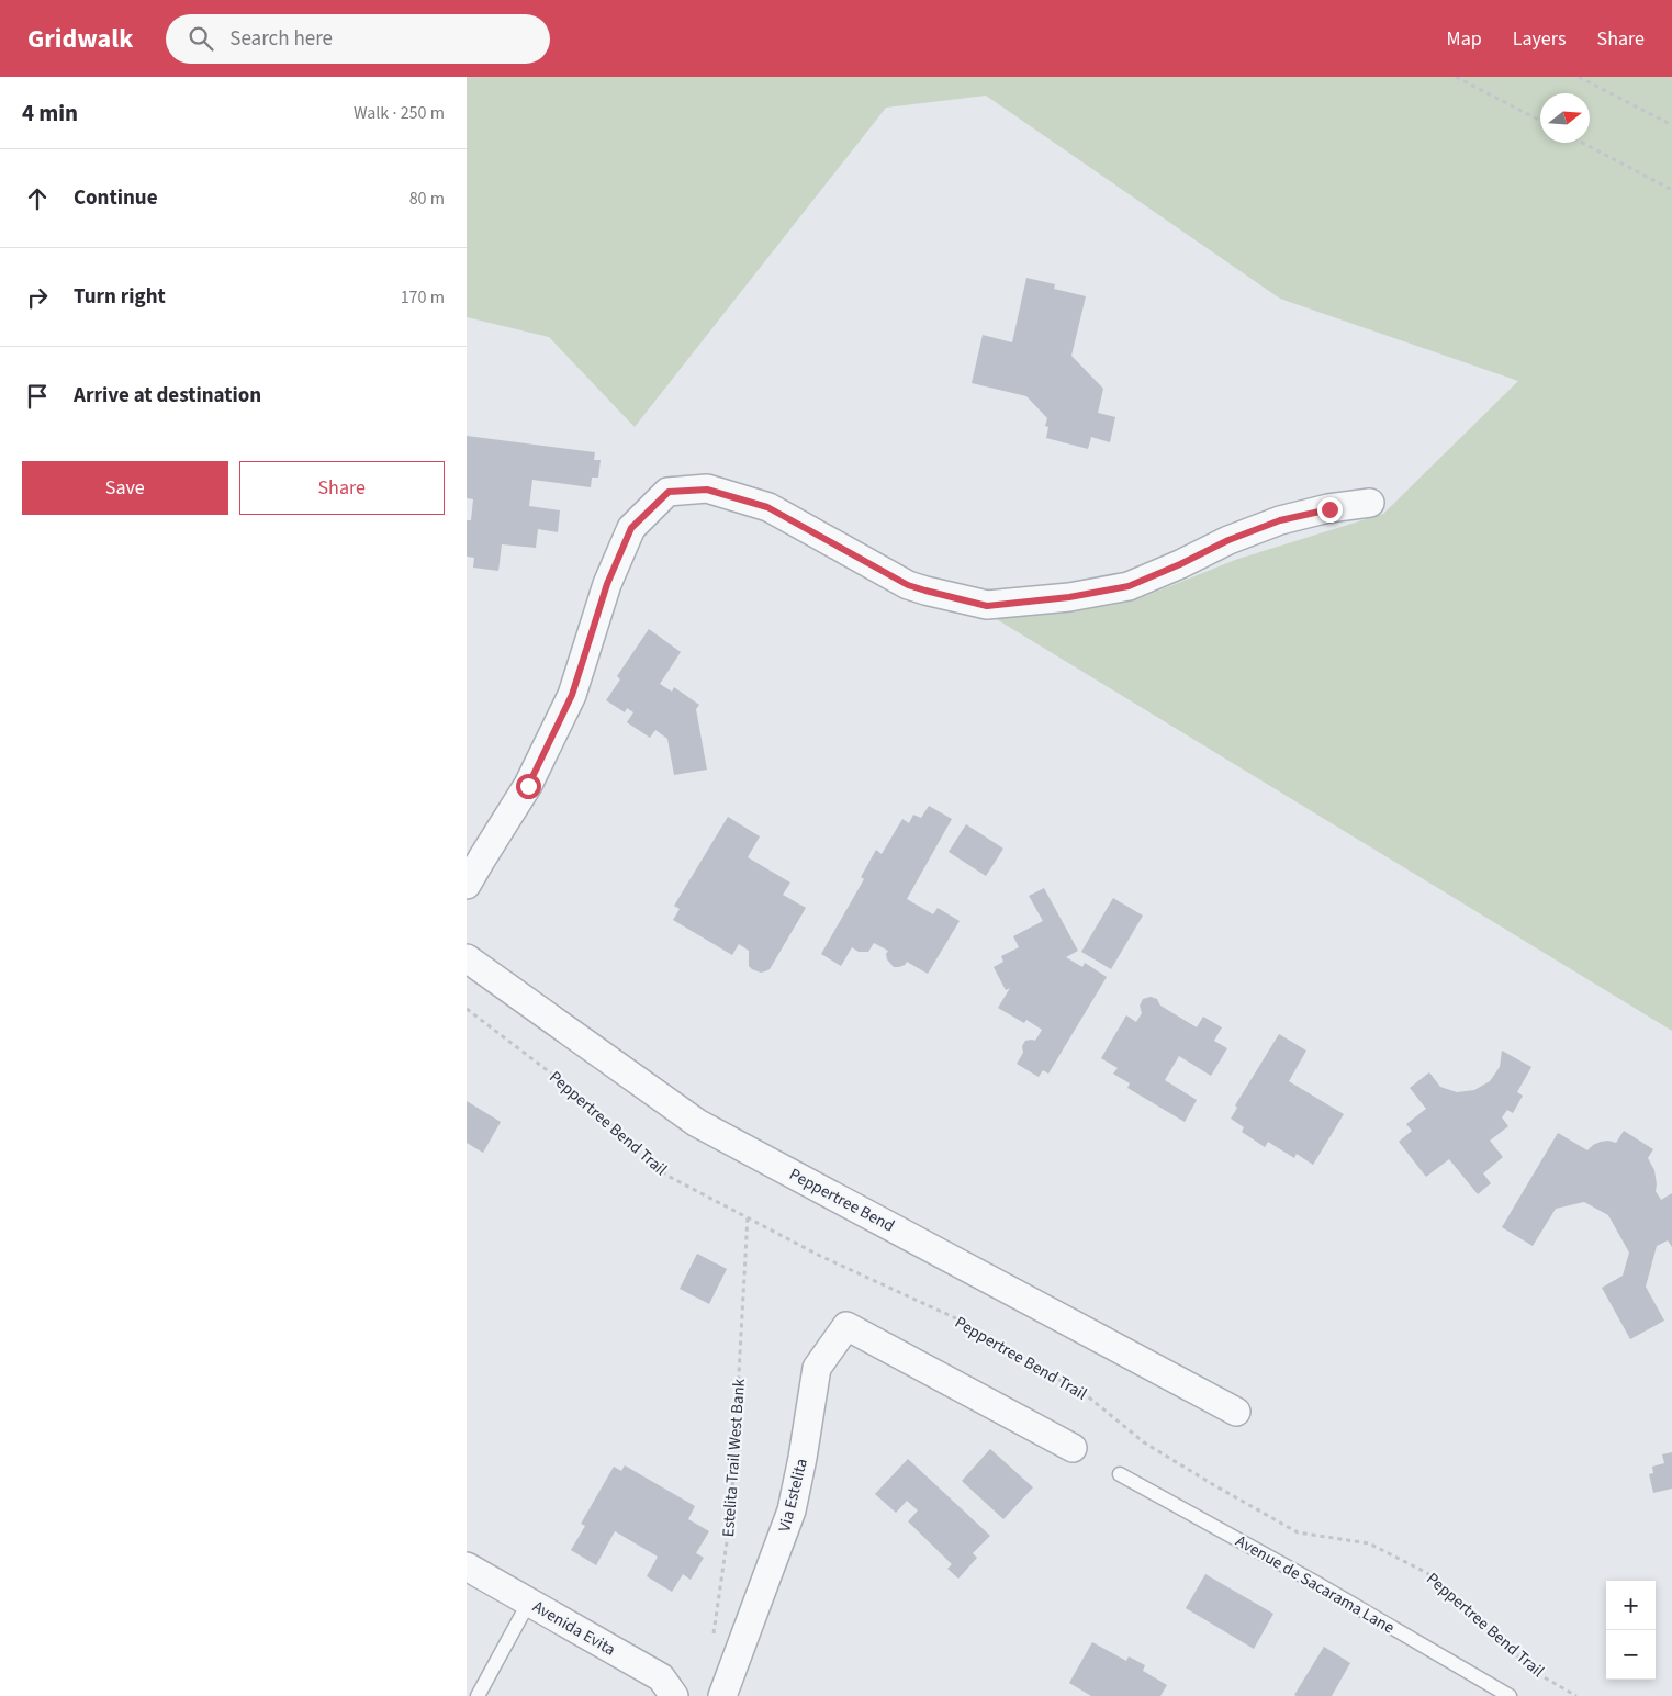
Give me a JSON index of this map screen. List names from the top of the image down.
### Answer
{
  "streets": {
    "street": ["Peppertree Bend", "Via Estelita", "Avenida Evita"],
    "lane": ["Avenue de Sacarama Lane"],
    "path": ["Peppertree Bend Trail", "Estelita Trail West Bank"]
  },
  "crossings": [
    ["Peppertree Bend Trail", "Estelita Trail West Bank"]
  ],
  "north": "right",
  "page": {
    "header": "Gridwalk",
    "search": "Search here",
    "nav": ["Map", "Layers", "Share"],
    "heading": ["4 min", "Walk · 250 m"],
    "list": [
      ["Continue", "80 m"],
      ["Turn right", "170 m"],
      "Arrive at destination"
    ],
    "buttons": ["Save", "Share"],
    "map_buttons": ["+", "−"]
  }
}
